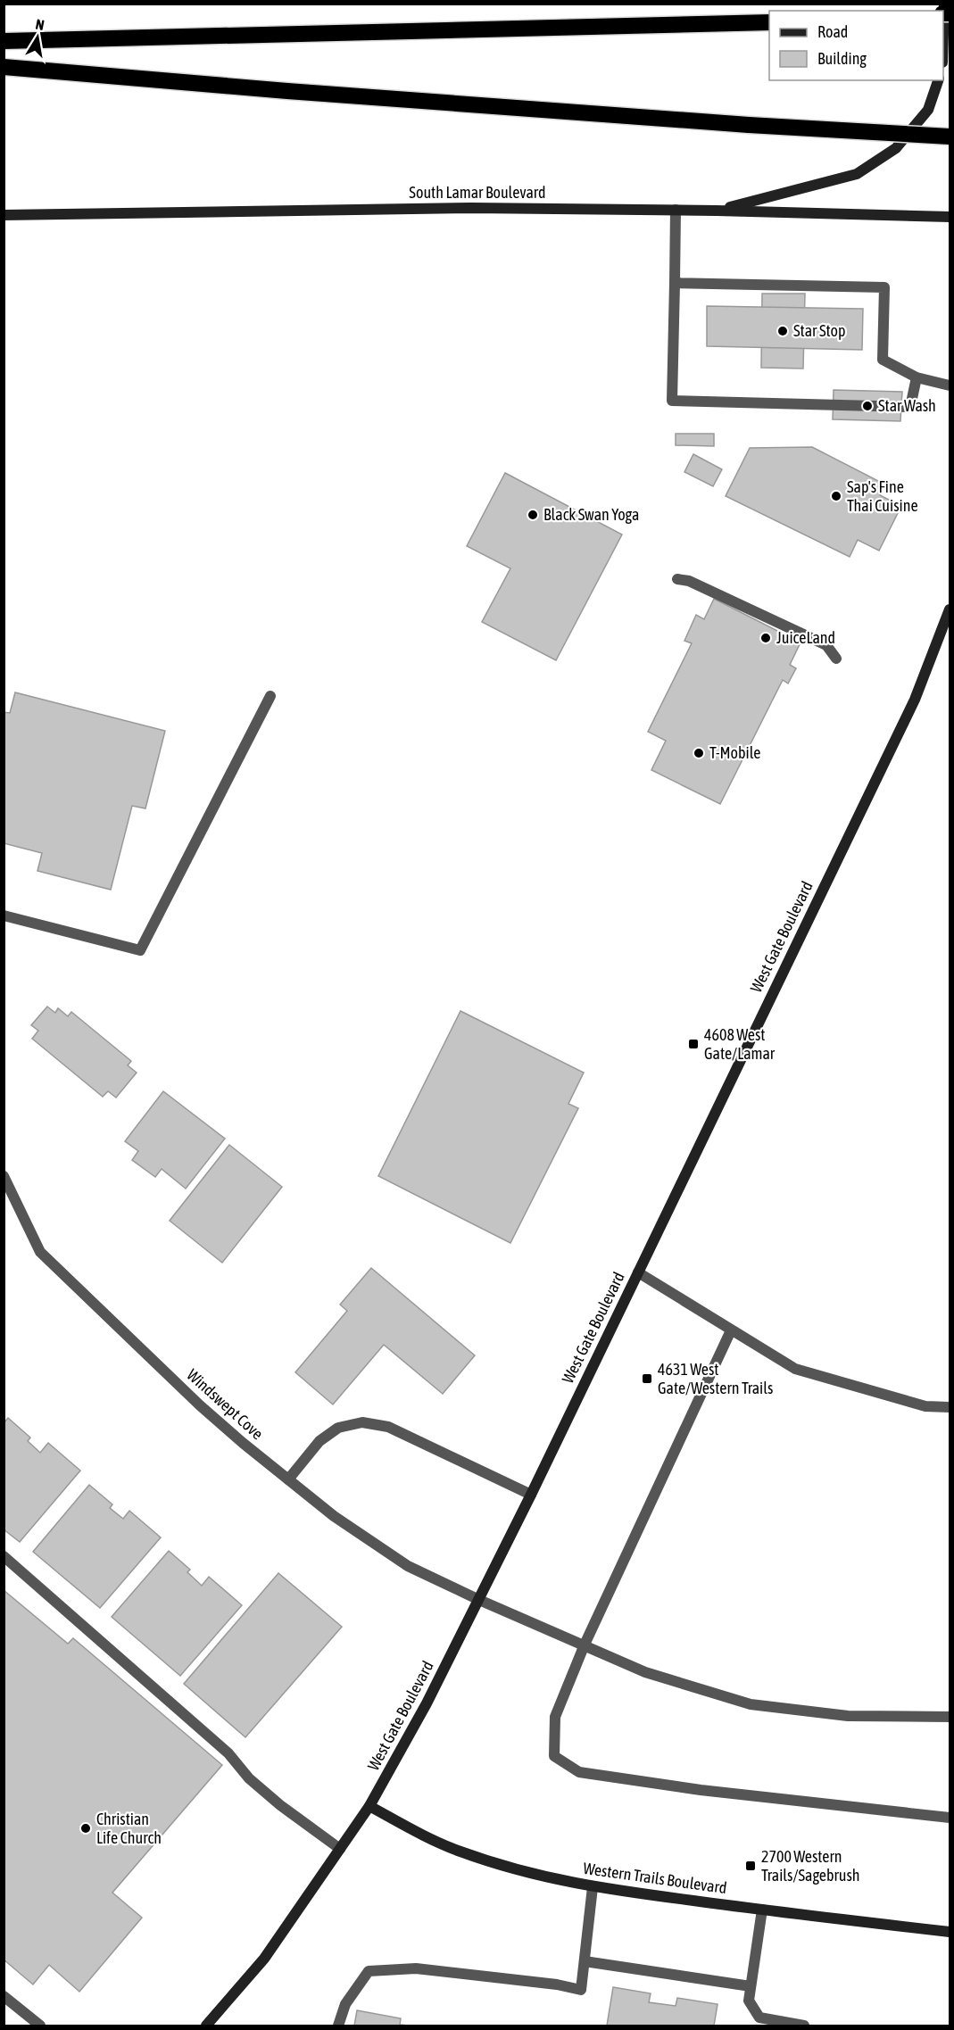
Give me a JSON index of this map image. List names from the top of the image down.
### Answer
{
  "streets": {
    "main road": ["South Lamar Boulevard", "West Gate Boulevard", "Western Trails Boulevard"],
    "street": ["Windswept Cove"]
  },
  "crossings": [
    ["West Gate Boulevard", "Windswept Cove"],
    ["West Gate Boulevard", "Western Trails Boulevard"]
  ],
  "places": {
    "other": [
      "Star Stop",
      "Star Wash",
      "Sap's Fine Thai Cuisine",
      "Black Swan Yoga",
      "JuiceLand",
      "T-Mobile",
      "Christian Life Church"
    ],
    "transit": ["4608 West Gate/Lamar", "4631 West Gate/Western Trails", "2700 Western Trails/Sagebrush"]
  },
  "legend": ["Road", "Building"],
  "north": "top"
}
